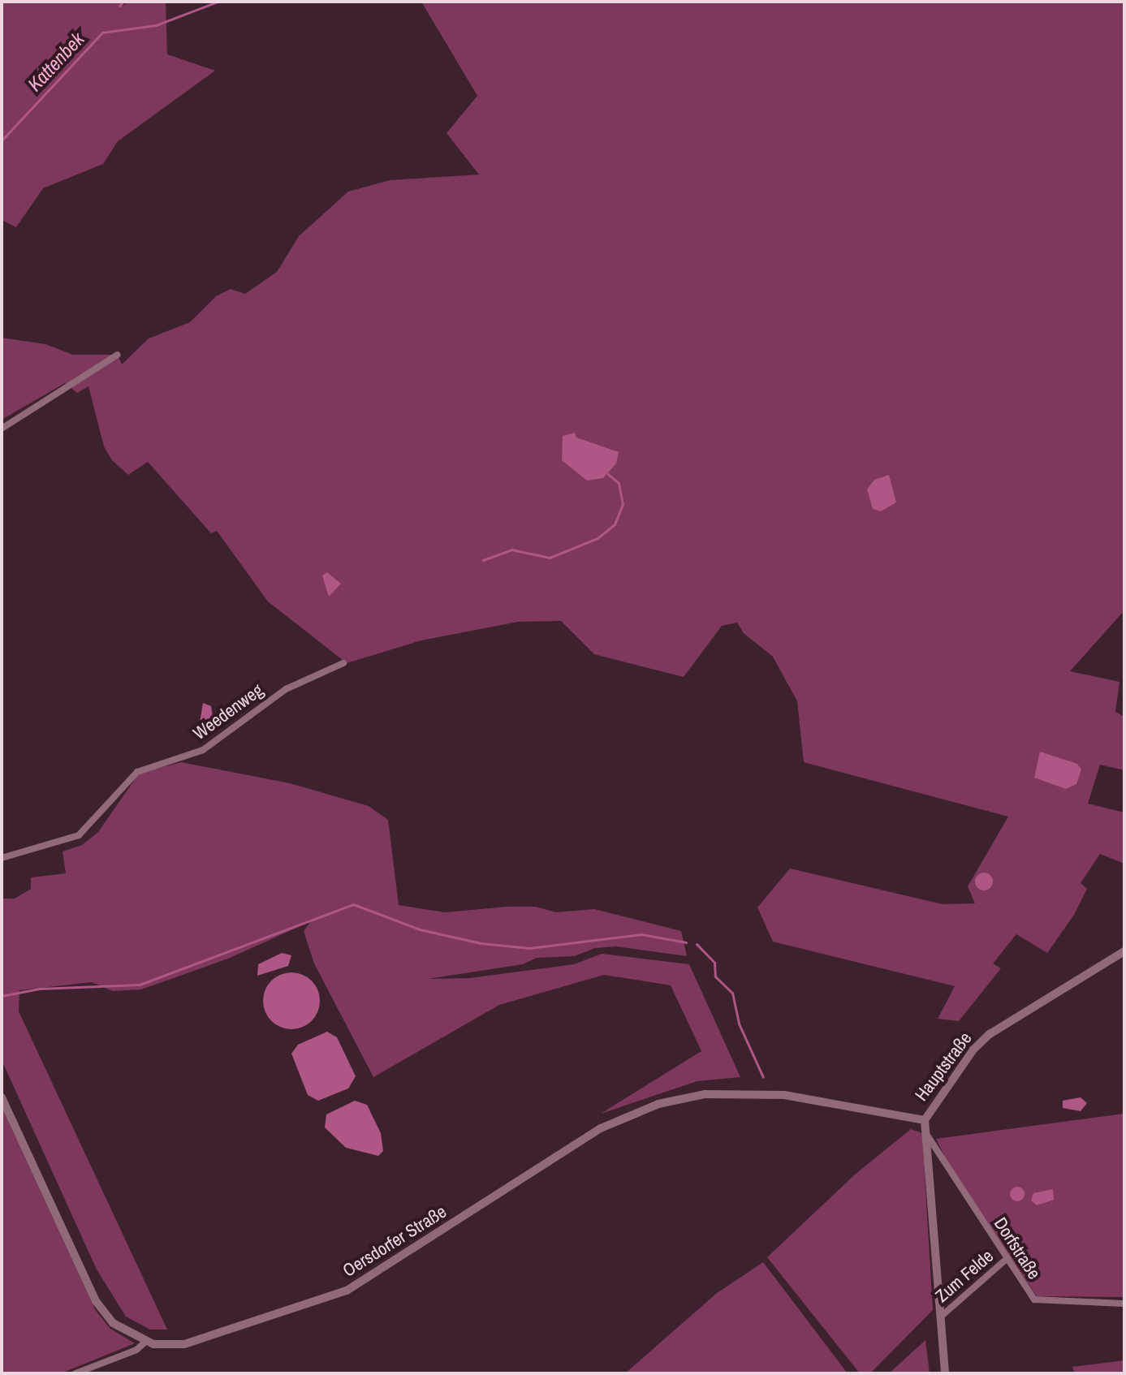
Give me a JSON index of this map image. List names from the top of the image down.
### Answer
{
  "streets": {
    "street": [
      "Weedenweg",
      "Hauptstraße",
      "Oersdorfer Straße",
      "Dorfstraße",
      "Zum Felde"
    ]
  },
  "crossings": [
    ["Hauptstraße", "Oersdorfer Straße"],
    ["Hauptstraße", "Dorfstraße"],
    ["Hauptstraße", "Zum Felde"],
    ["Dorfstraße", "Zum Felde"]
  ],
  "water": ["Kattenbek"]
}
